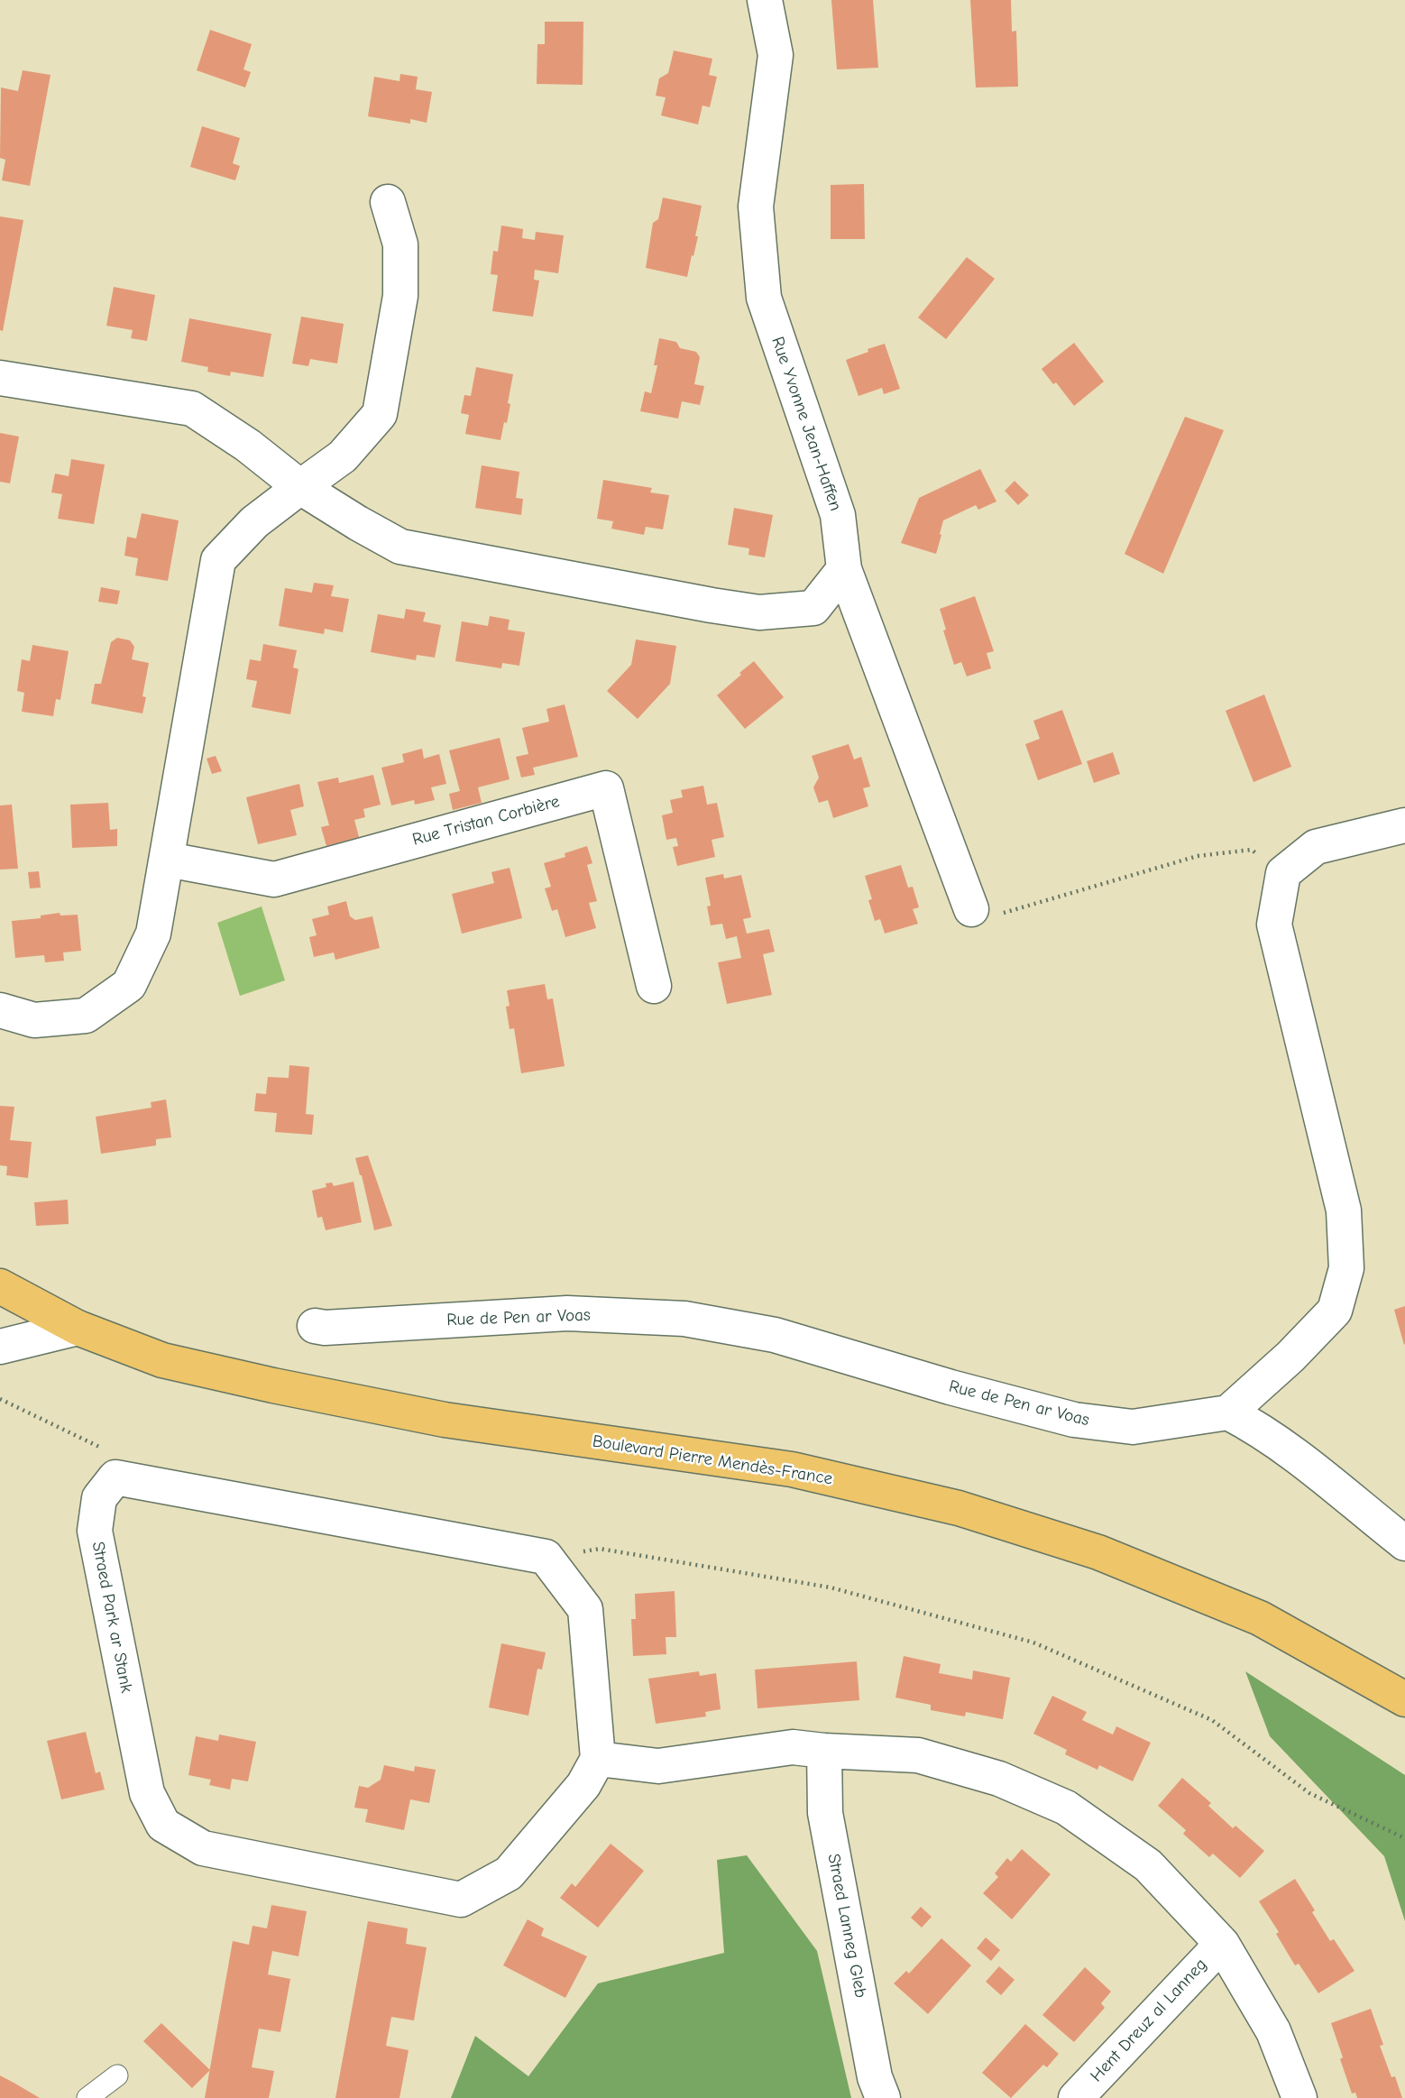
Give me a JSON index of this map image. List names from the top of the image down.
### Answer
{
  "streets": {
    "main road": ["Boulevard Pierre Mendès-France"],
    "street": [
      "Rue Yvonne Jean-Haffen",
      "Rue Tristan Corbière",
      "Rue de Pen ar Voas",
      "Straed Park ar Stank",
      "Straed Lanneg Gleb",
      "Hent Dreuz al Lanneg"
    ]
  }
}
